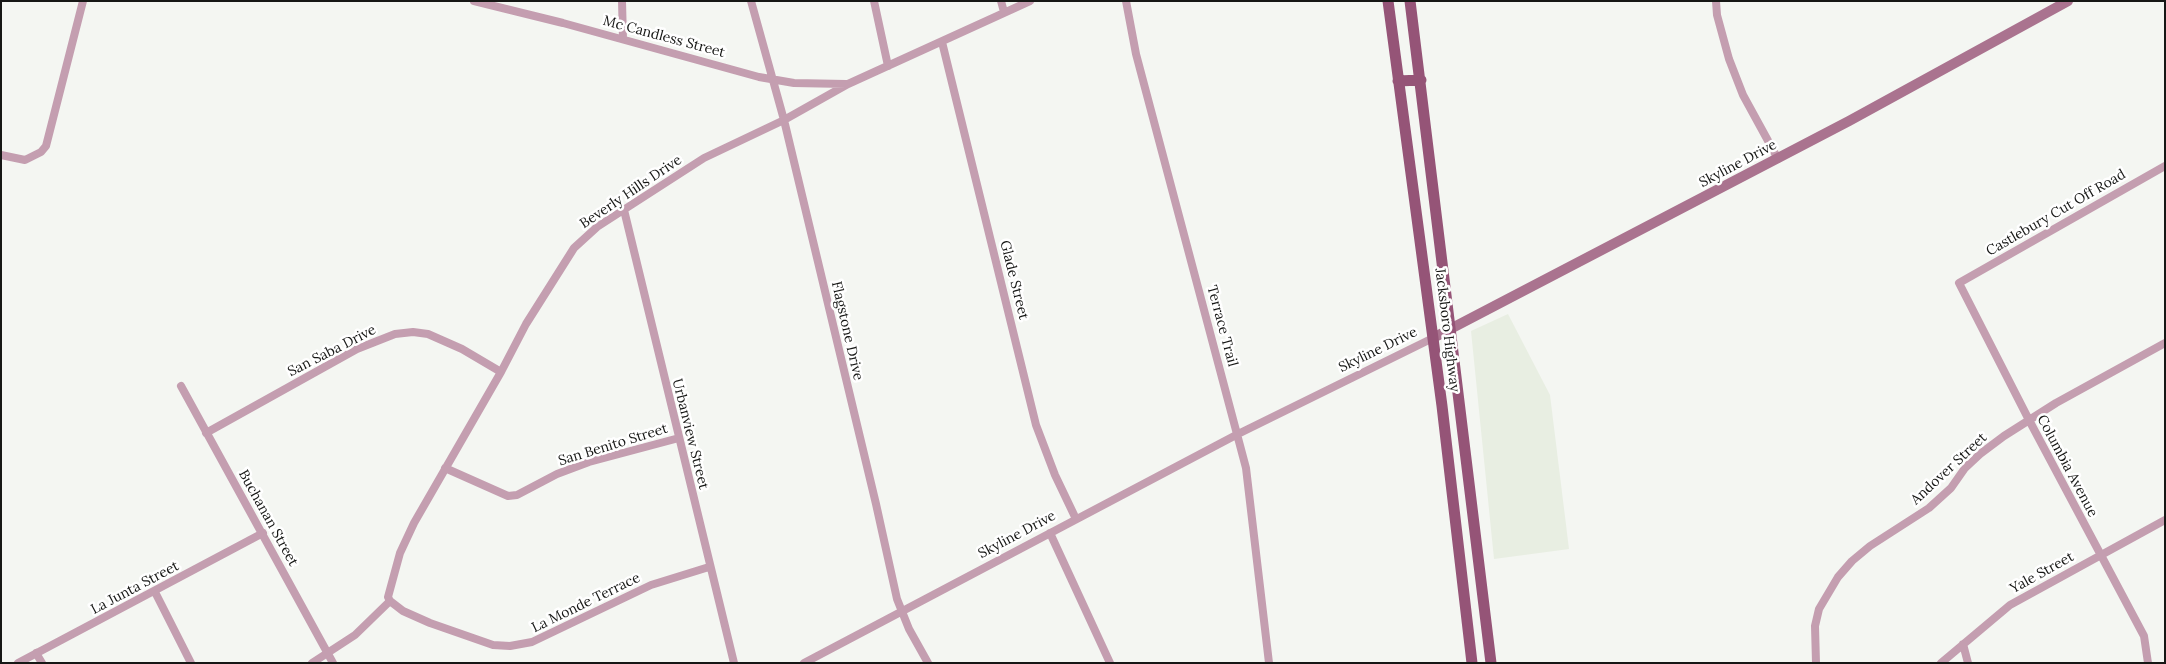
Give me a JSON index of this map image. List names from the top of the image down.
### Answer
{
  "streets": {
    "main road": ["Jacksboro Highway"],
    "street": [
      "Mc Candless Street",
      "Skyline Drive",
      "Beverly Hills Drive",
      "Castlebury Cut Off Road",
      "Glade Street",
      "Terrace Trail",
      "Flagstone Drive",
      "San Saba Drive",
      "Urbanview Street",
      "San Benito Street",
      "Columbia Avenue",
      "Andover Street",
      "Buchanan Street",
      "Yale Street",
      "La Junta Street",
      "La Monde Terrace"
    ]
  },
  "crossings": [
    ["Mc Candless Street", "Beverly Hills Drive"],
    ["Mc Candless Street", "Flagstone Drive"],
    ["Skyline Drive", "Glade Street"],
    ["Skyline Drive", "Terrace Trail"],
    ["Skyline Drive", "Jacksboro Highway"],
    ["Skyline Drive", "Flagstone Drive"],
    ["Beverly Hills Drive", "Glade Street"],
    ["Beverly Hills Drive", "Flagstone Drive"],
    ["Beverly Hills Drive", "San Saba Drive"],
    ["Beverly Hills Drive", "Urbanview Street"],
    ["Beverly Hills Drive", "San Benito Street"],
    ["Beverly Hills Drive", "La Monde Terrace"],
    ["Castlebury Cut Off Road", "Columbia Avenue"],
    ["San Saba Drive", "Buchanan Street"],
    ["Urbanview Street", "San Benito Street"],
    ["Urbanview Street", "La Monde Terrace"],
    ["Columbia Avenue", "Andover Street"],
    ["Columbia Avenue", "Yale Street"],
    ["Buchanan Street", "La Junta Street"]
  ]
}
